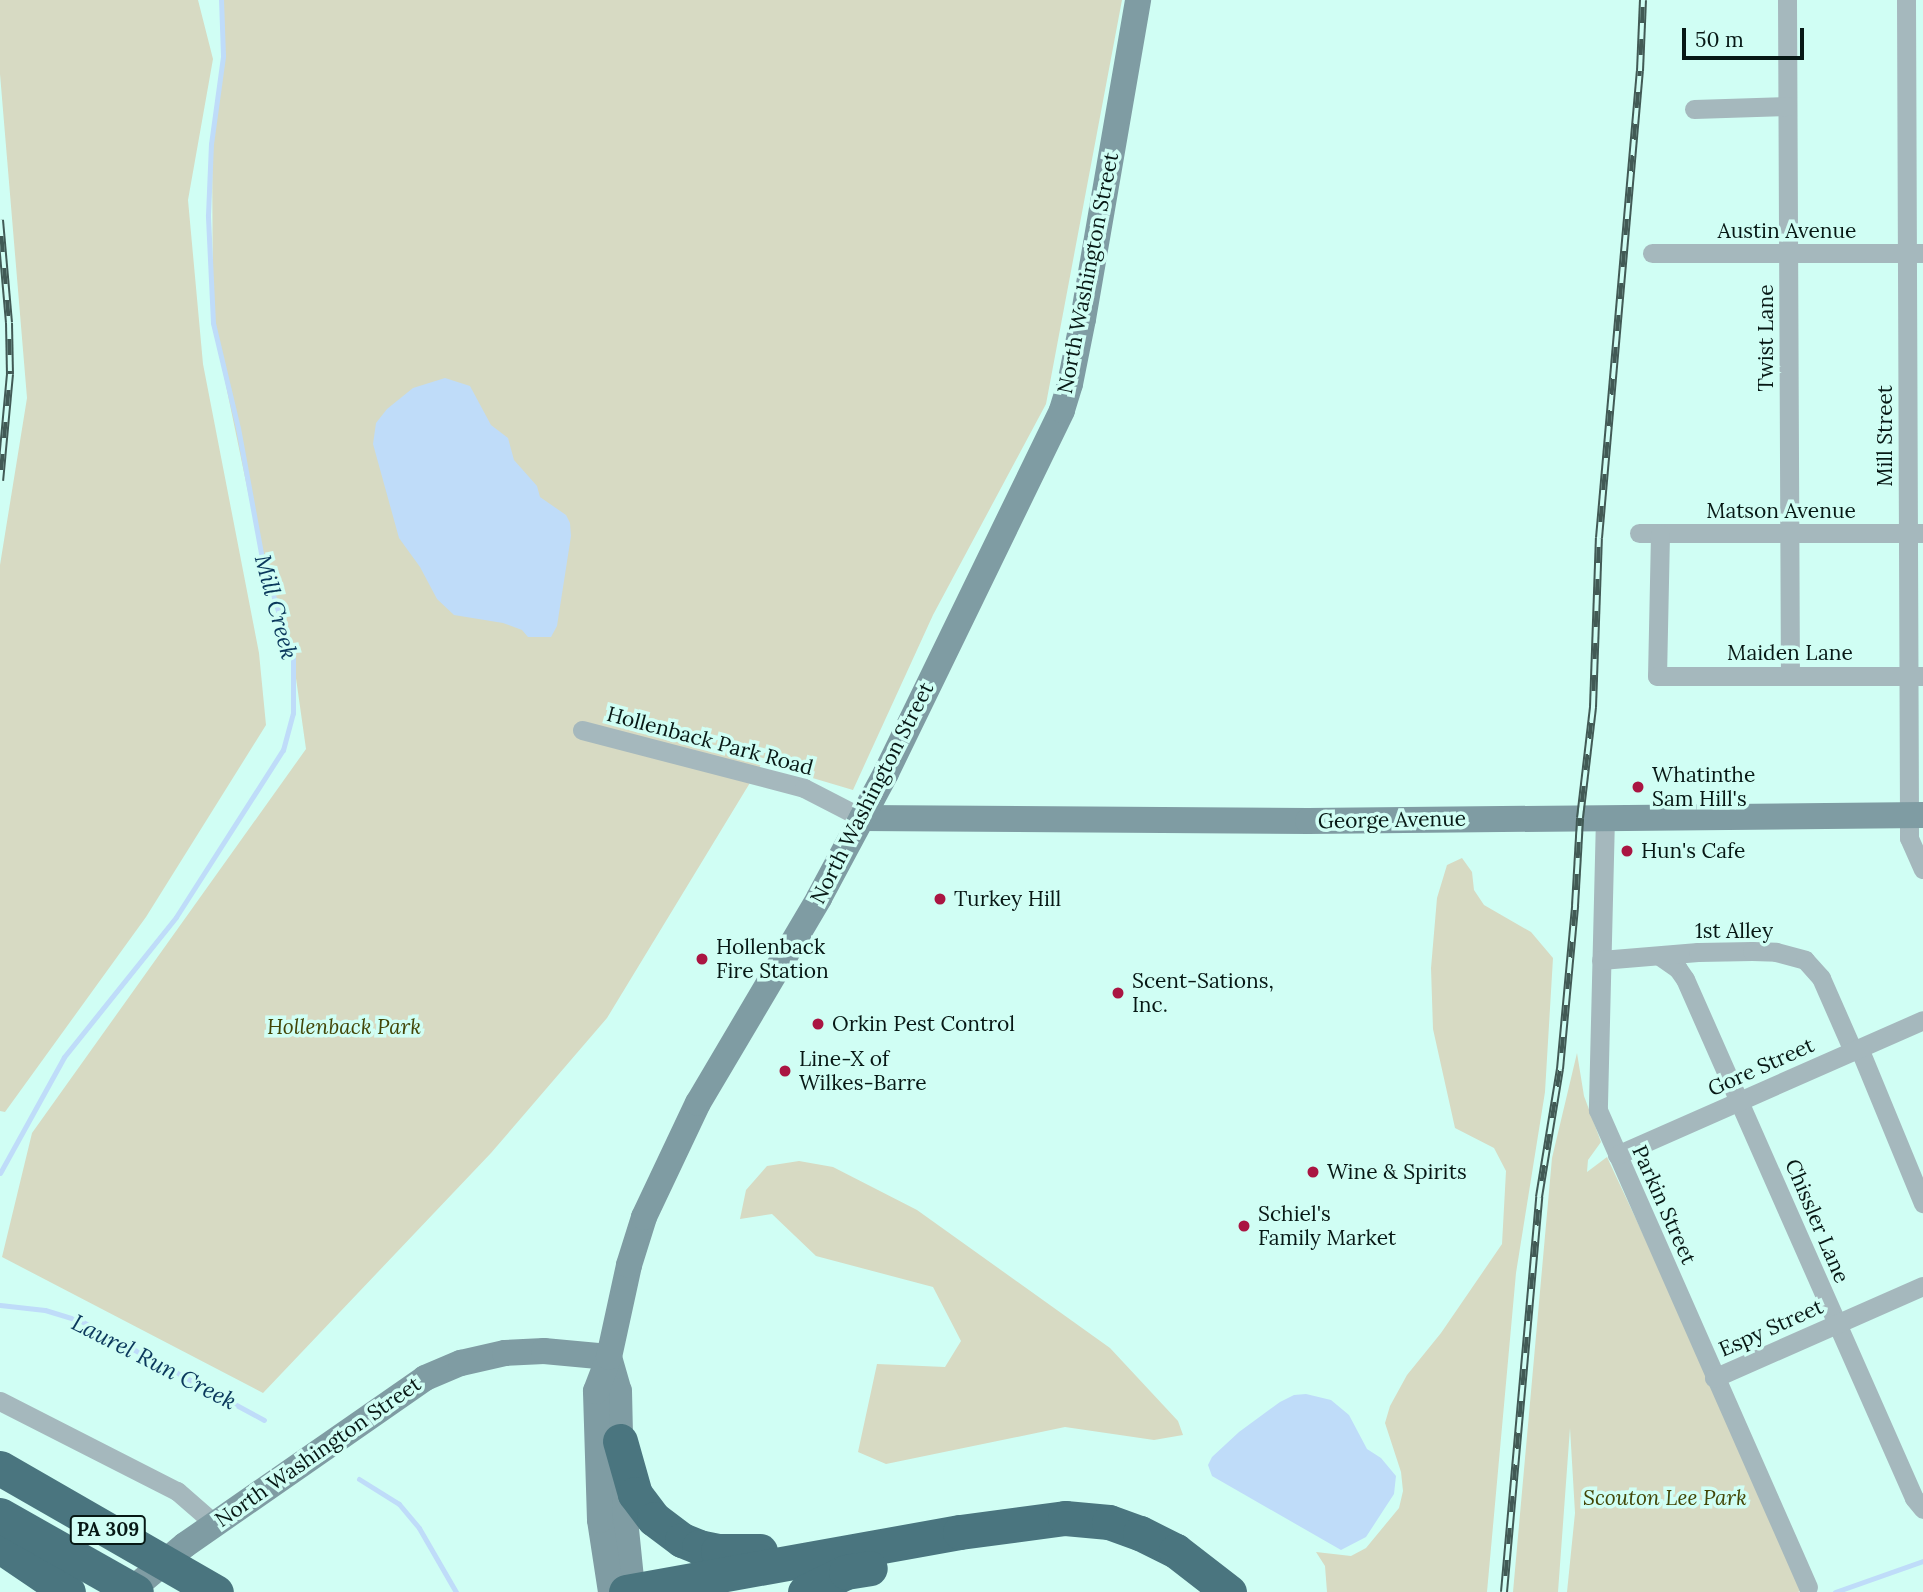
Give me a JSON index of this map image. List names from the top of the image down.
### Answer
{
  "streets": {
    "highway": ["PA 309"],
    "street": [
      "Austin Avenue",
      "North Washington Street",
      "Twist Lane",
      "Mill Street",
      "Matson Avenue",
      "Maiden Lane",
      "Hollenback Park Road",
      "George Avenue",
      "1st Alley",
      "Gore Street",
      "Parkin Street",
      "Chissler Lane",
      "Espy Street"
    ]
  },
  "crossings": [
    ["Austin Avenue", "Twist Lane"],
    ["Austin Avenue", "Mill Street"],
    ["North Washington Street", "Hollenback Park Road"],
    ["North Washington Street", "George Avenue"],
    ["Twist Lane", "Matson Avenue"],
    ["Twist Lane", "Maiden Lane"],
    ["Mill Street", "Matson Avenue"],
    ["Mill Street", "Maiden Lane"],
    ["Mill Street", "George Avenue"],
    ["Matson Avenue", "Maiden Lane"],
    ["Hollenback Park Road", "George Avenue"],
    ["George Avenue", "Parkin Street"],
    ["1st Alley", "Gore Street"],
    ["1st Alley", "Parkin Street"],
    ["1st Alley", "Chissler Lane"],
    ["Gore Street", "Parkin Street"],
    ["Gore Street", "Chissler Lane"],
    ["Parkin Street", "Espy Street"],
    ["Chissler Lane", "Espy Street"]
  ],
  "water": ["Mill Creek", "Laurel Run Creek"],
  "parks": ["Hollenback Park", "Scouton Lee Park"],
  "places": [
    "Whatinthe Sam Hill's",
    "Hun's Cafe",
    "Turkey Hill",
    "Hollenback Fire Station",
    "Scent-Sations, Inc.",
    "Orkin Pest Control",
    "Line-X of Wilkes-Barre",
    "Wine & Spirits",
    "Schiel's Family Market"
  ],
  "scale_bar": "50 m"
}
